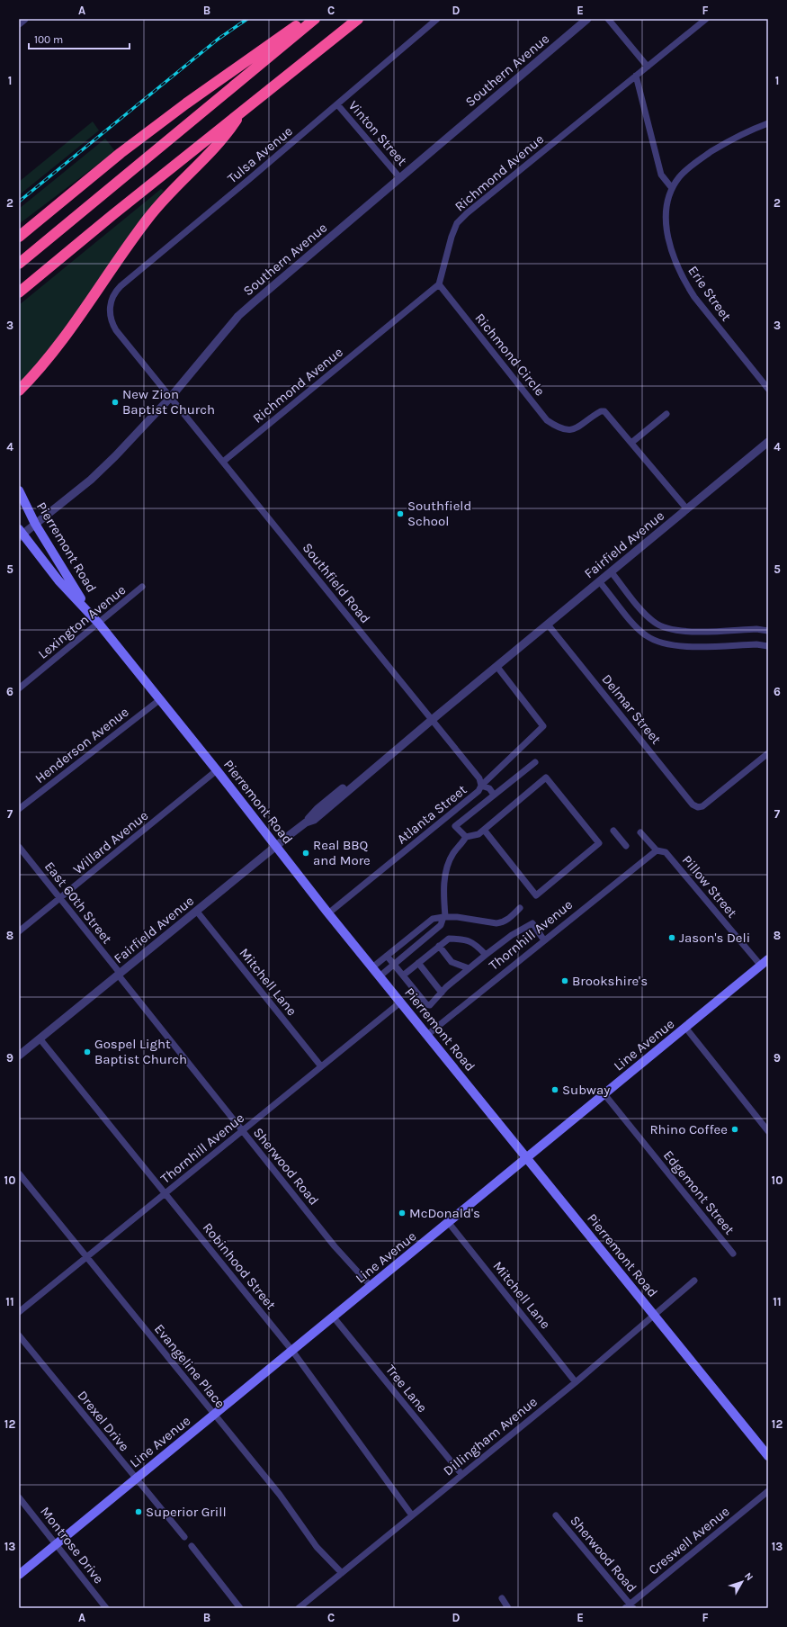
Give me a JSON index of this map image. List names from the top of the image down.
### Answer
{
  "streets": {
    "main road": ["Pierremont Road", "Line Avenue"],
    "street": [
      "Southern Avenue",
      "Vinton Street",
      "Tulsa Avenue",
      "Richmond Avenue",
      "Erie Street",
      "Richmond Circle",
      "Fairfield Avenue",
      "Southfield Road",
      "Lexington Avenue",
      "Delmar Street",
      "Henderson Avenue",
      "Atlanta Street",
      "Willard Avenue",
      "Pillow Street",
      "East 60th Street",
      "Thornhill Avenue",
      "Mitchell Lane",
      "Sherwood Road",
      "Edgemont Street",
      "Robinhood Street",
      "Evangeline Place",
      "Tree Lane",
      "Drexel Drive",
      "Dillingham Avenue",
      "Creswell Avenue",
      "Montrose Drive"
    ]
  },
  "crossings": [
    ["Southern Avenue", "Vinton Street"],
    ["Southern Avenue", "Pierremont Road"],
    ["Southern Avenue", "Southfield Road"],
    ["Vinton Street", "Tulsa Avenue"],
    ["Tulsa Avenue", "Southfield Road"],
    ["Richmond Avenue", "Richmond Circle"],
    ["Richmond Avenue", "Southfield Road"],
    ["Fairfield Avenue", "Pierremont Road"],
    ["Fairfield Avenue", "Southfield Road"],
    ["Fairfield Avenue", "Delmar Street"],
    ["Fairfield Avenue", "Atlanta Street"],
    ["Fairfield Avenue", "East 60th Street"],
    ["Fairfield Avenue", "Mitchell Lane"],
    ["Fairfield Avenue", "Sherwood Road"],
    ["Fairfield Avenue", "Robinhood Street"],
    ["Pierremont Road", "Lexington Avenue"],
    ["Pierremont Road", "Henderson Avenue"],
    ["Pierremont Road", "Atlanta Street"],
    ["Pierremont Road", "Willard Avenue"],
    ["Pierremont Road", "Thornhill Avenue"],
    ["Pierremont Road", "Line Avenue"],
    ["Pierremont Road", "Dillingham Avenue"],
    ["Southfield Road", "Atlanta Street"],
    ["Willard Avenue", "East 60th Street"],
    ["Pillow Street", "Thornhill Avenue"],
    ["Pillow Street", "Line Avenue"],
    ["East 60th Street", "Sherwood Road"],
    ["Thornhill Avenue", "Mitchell Lane"],
    ["Thornhill Avenue", "Sherwood Road"],
    ["Thornhill Avenue", "Robinhood Street"],
    ["Thornhill Avenue", "Evangeline Place"],
    ["Mitchell Lane", "Line Avenue"],
    ["Mitchell Lane", "Dillingham Avenue"],
    ["Line Avenue", "Sherwood Road"],
    ["Line Avenue", "Edgemont Street"],
    ["Line Avenue", "Robinhood Street"],
    ["Line Avenue", "Evangeline Place"],
    ["Line Avenue", "Tree Lane"],
    ["Line Avenue", "Drexel Drive"],
    ["Line Avenue", "Montrose Drive"],
    ["Sherwood Road", "Creswell Avenue"],
    ["Robinhood Street", "Dillingham Avenue"],
    ["Evangeline Place", "Dillingham Avenue"],
    ["Tree Lane", "Dillingham Avenue"]
  ],
  "places": [
    "New Zion Baptist Church",
    "Southfield School",
    "Real BBQ and More",
    "Jason's Deli",
    "Brookshire's",
    "Gospel Light Baptist Church",
    "Subway",
    "Rhino Coffee",
    "McDonald's",
    "Superior Grill"
  ],
  "scale_bar": "100 m",
  "north": "top right",
  "grid": {
    "columns": [
      "A",
      "B",
      "C",
      "D",
      "E",
      "F"
    ],
    "rows": [
      "1",
      "2",
      "3",
      "4",
      "5",
      "6",
      "7",
      "8",
      "9",
      "10",
      "11",
      "12",
      "13"
    ]
  }
}
